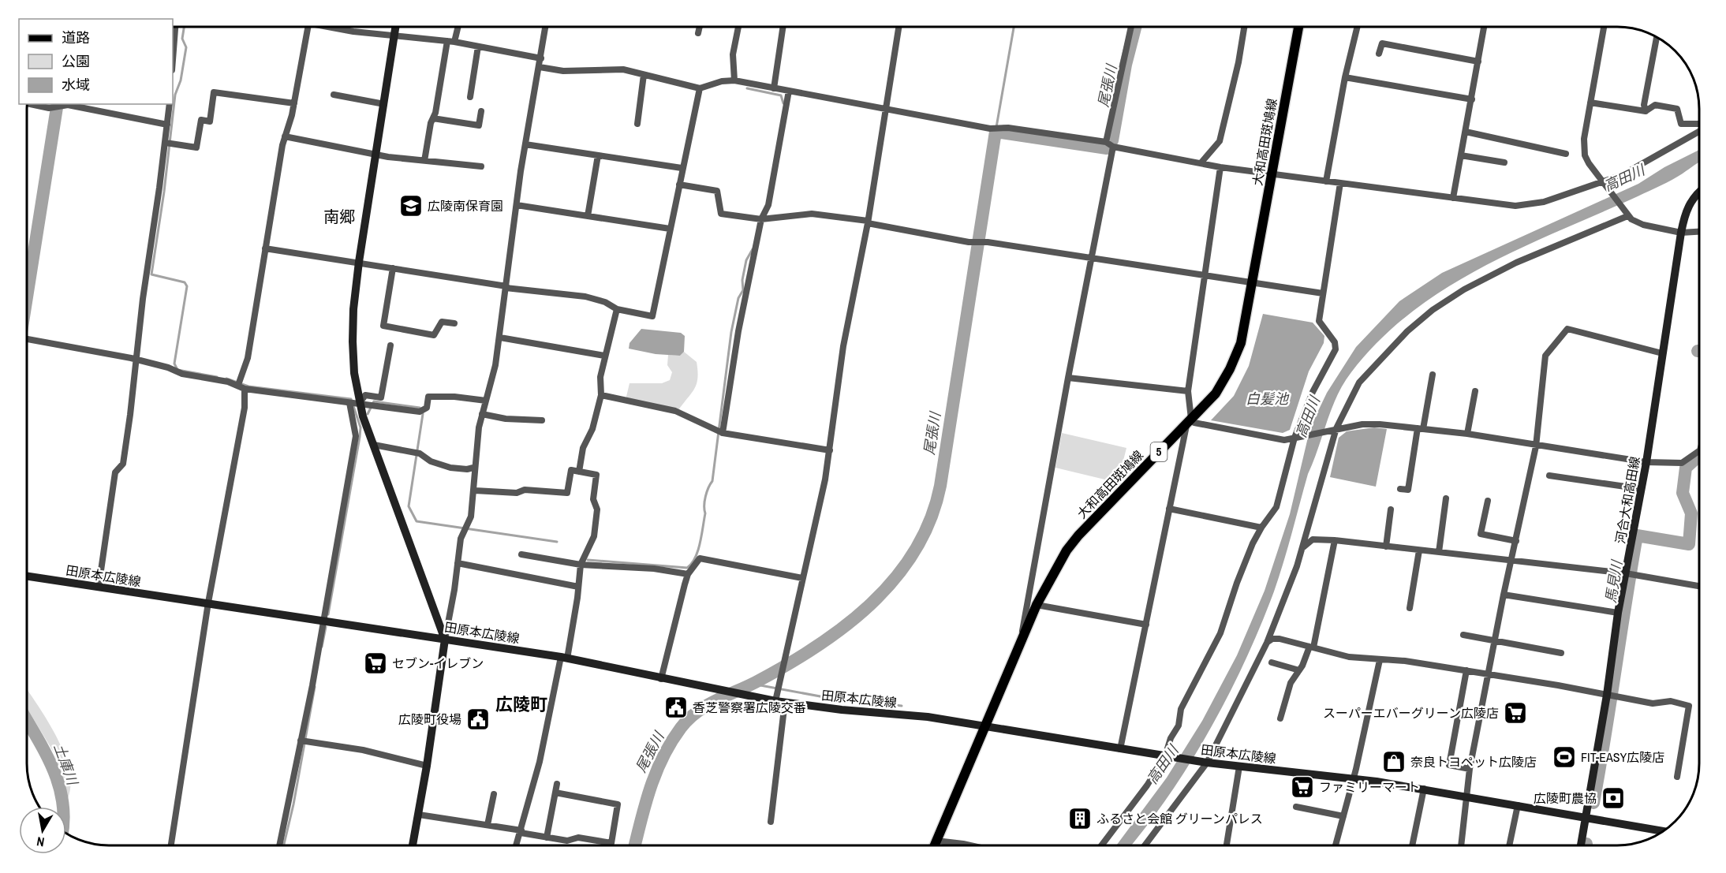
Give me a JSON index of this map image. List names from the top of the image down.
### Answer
{
  "streets": {
    "main road": [
      "大和高田斑鳩線",
      "5",
      "河合大和高田線",
      "田原本広陵線"
    ]
  },
  "crossings": [
    ["大和高田斑鳩線", "田原本広陵線"],
    ["河合大和高田線", "田原本広陵線"]
  ],
  "districts": ["南郷", "広陵町"],
  "water": [
    "尾張川",
    "高田川",
    "白髪池",
    "馬見川",
    "土庫川"
  ],
  "places": {
    "school or university": ["広陵南保育園"],
    "supermarket": ["セブン-イレブン", "スーパーエバーグリーン広陵店", "ファミリーマート"],
    "public building": ["香芝警察署広陵交番", "広陵町役場"],
    "sports": ["FIT-EASY広陵店"],
    "shop": ["奈良トヨペット広陵店"],
    "bank": ["広陵町農協"],
    "building": ["ふるさと会館 グリーンパレス"]
  },
  "legend": ["道路", "公園", "水域"],
  "north": "bottom"
}
